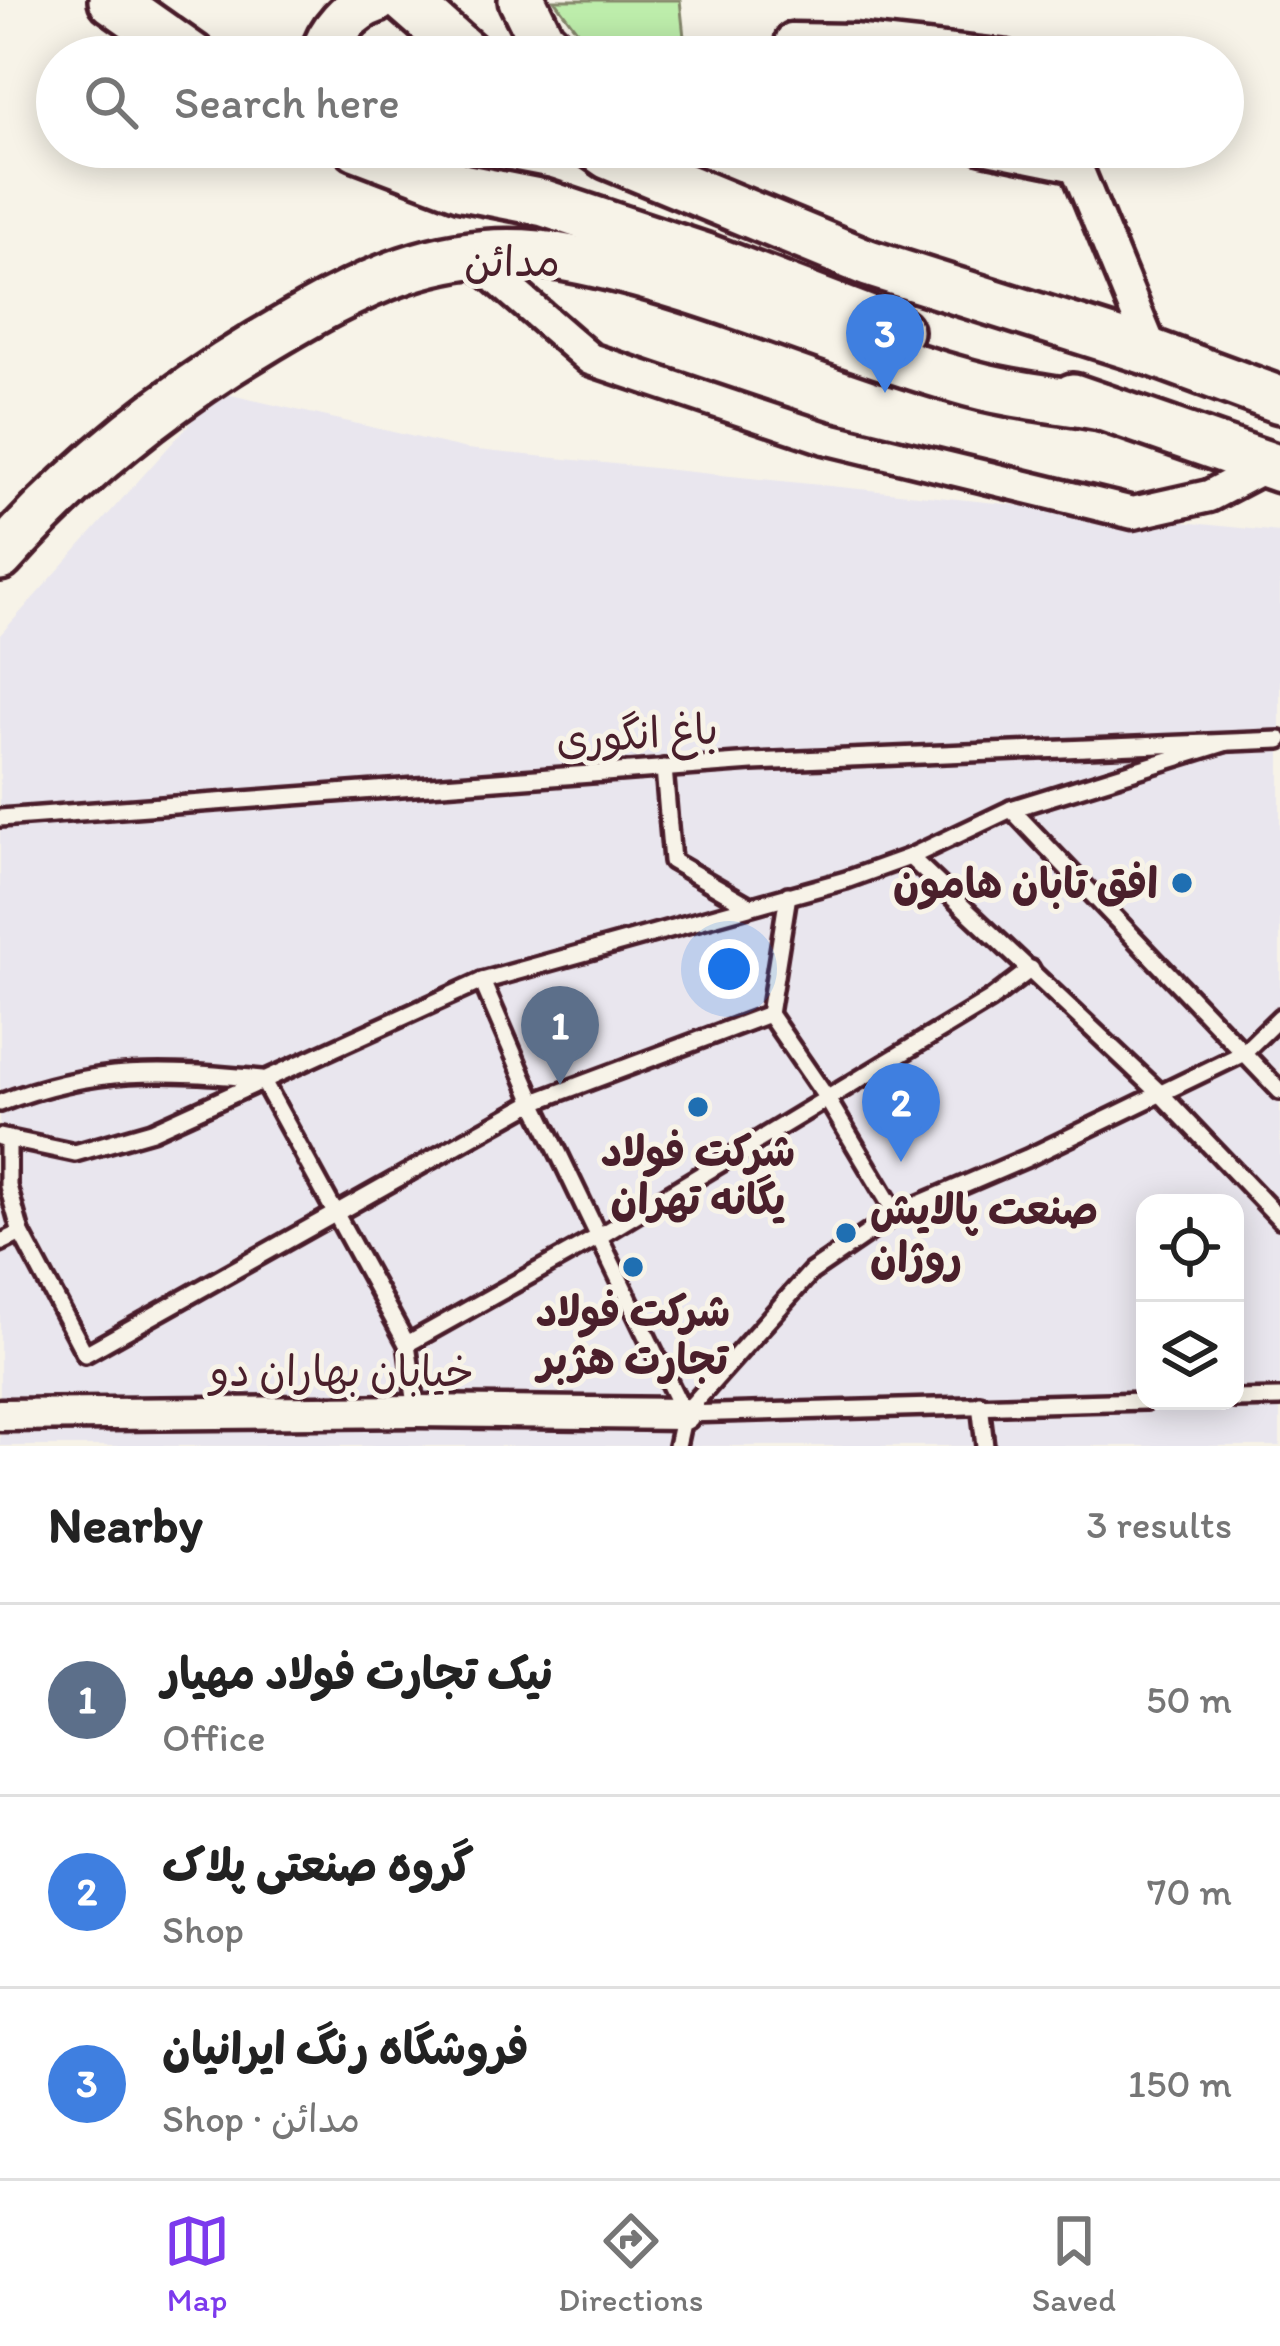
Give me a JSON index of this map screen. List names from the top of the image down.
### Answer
{
  "streets": {
    "main road": ["مدائن"],
    "street": ["خیابان بهاران دو"],
    "lane": ["باغ انگوری"]
  },
  "places": [
    "افق تابان هامون",
    "شرکت فولاد یگانه تهران",
    "صنعت پالایش روژان",
    "شرکت فولاد تجارت هژبر"
  ],
  "page": {
    "search": "Search here",
    "pins": ["3", "1", "2"],
    "heading": ["Nearby", "3 results"],
    "list": [
      {
        "mark": "1",
        "name": "نیک تجارت فولاد مهیار",
        "note": "Office",
        "value": "50 m"
      },
      {
        "mark": "2",
        "name": "گروه صنعتی پلاک",
        "note": "Shop",
        "value": "70 m"
      },
      {
        "mark": "3",
        "name": "فروشگاه رنگ ایرانیان",
        "note": "Shop · مدائن",
        "value": "150 m"
      }
    ],
    "nav": ["Map", "Directions", "Saved"]
  }
}
